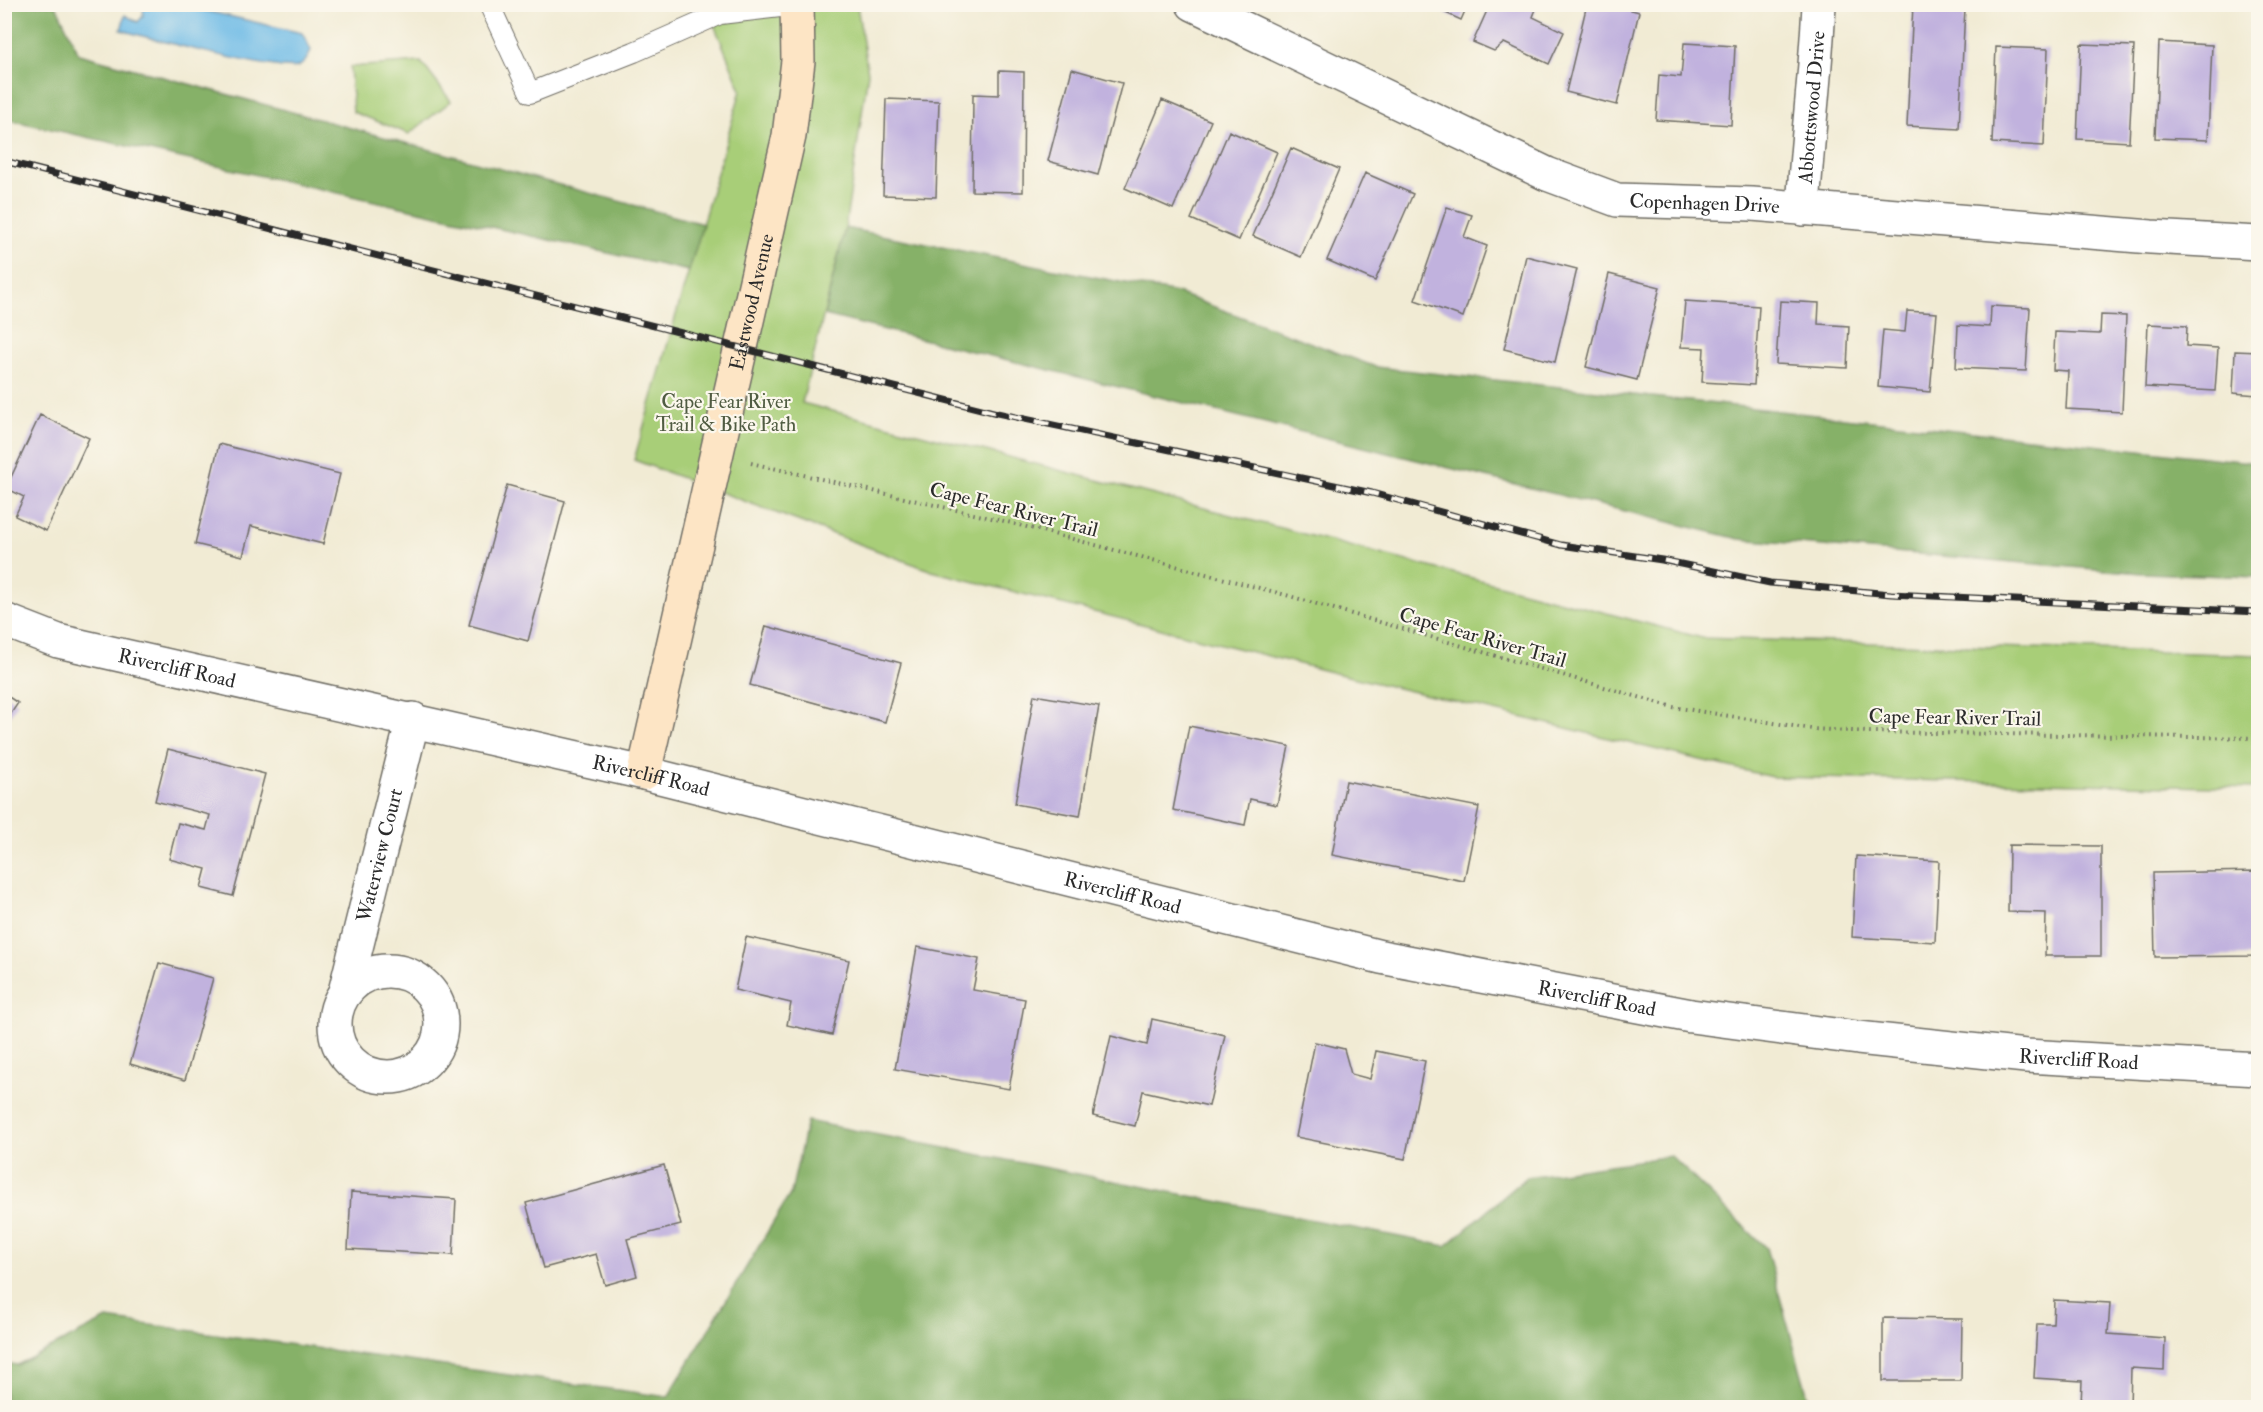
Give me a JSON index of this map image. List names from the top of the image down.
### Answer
{
  "streets": {
    "street": [
      "Abbottswood Drive",
      "Copenhagen Drive",
      "Eastwood Avenue",
      "Rivercliff Road",
      "Waterview Court"
    ],
    "path": ["Cape Fear River Trail"]
  },
  "crossings": [
    ["Abbottswood Drive", "Copenhagen Drive"],
    ["Eastwood Avenue", "Cape Fear River Trail"],
    ["Eastwood Avenue", "Rivercliff Road"],
    ["Rivercliff Road", "Waterview Court"]
  ],
  "parks": ["Cape Fear River Trail & Bike Path"]
}
